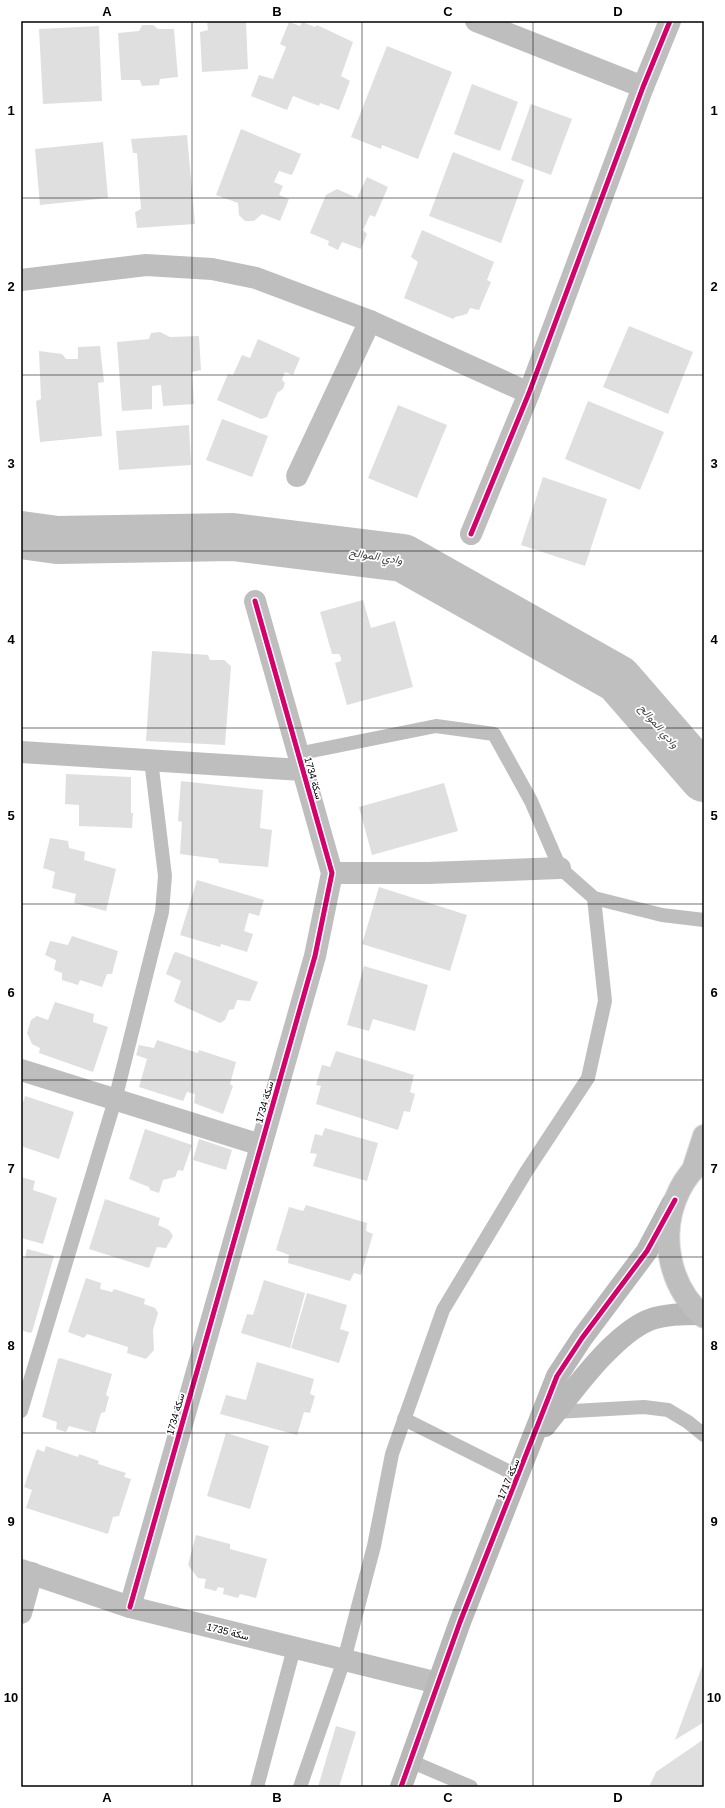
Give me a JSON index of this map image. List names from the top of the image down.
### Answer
{
  "streets": {
    "street": ["سكة 1734", "سكة 1717", "سكة 1735"]
  },
  "crossings": [
    ["سكة 1734", "سكة 1735"],
    ["سكة 1717", "سكة 1735"]
  ],
  "water": ["وادي الموالح"],
  "grid": {
    "columns": [
      "A",
      "B",
      "C",
      "D"
    ],
    "rows": [
      "1",
      "2",
      "3",
      "4",
      "5",
      "6",
      "7",
      "8",
      "9",
      "10"
    ]
  }
}
